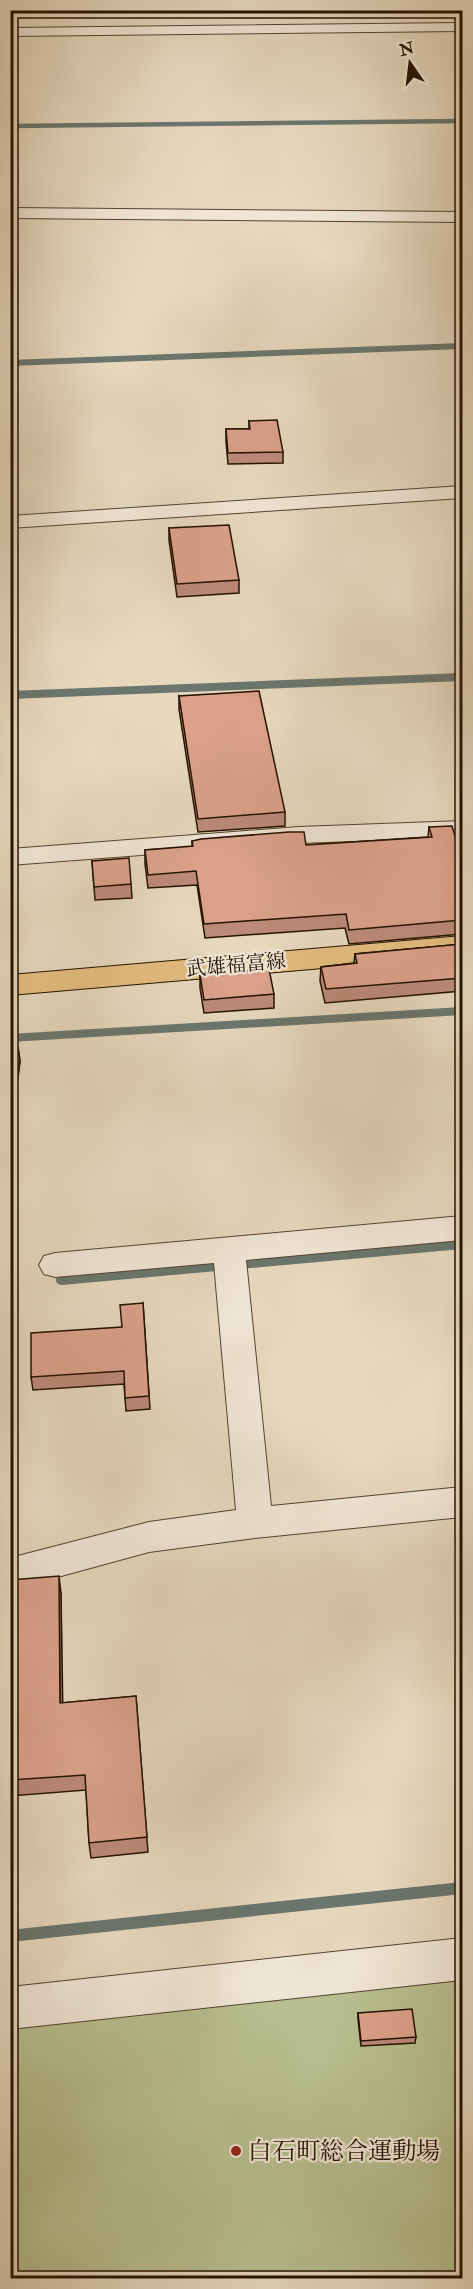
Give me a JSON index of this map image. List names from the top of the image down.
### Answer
{
  "streets": {
    "main road": ["武雄福富線"]
  },
  "places": ["白石町総合運動場"],
  "north": "top"
}
